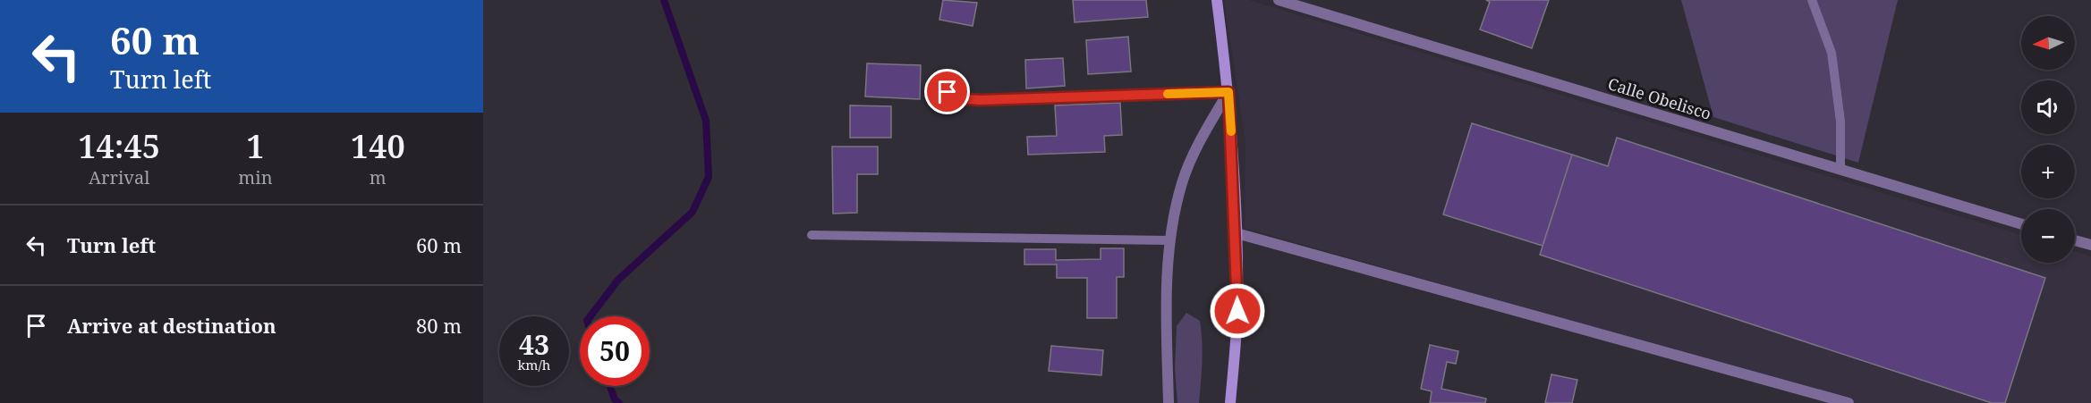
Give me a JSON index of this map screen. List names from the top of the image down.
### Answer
{
  "streets": {
    "street": ["Calle Obelisco"]
  },
  "north": "left",
  "page": {
    "turn": ["60 m", "Turn left"],
    "map_buttons": ["+", "−"],
    "eta": [
      "14:45",
      "Arrival",
      "1",
      "min",
      "140",
      "m"
    ],
    "list": [
      {
        "name": "Turn left",
        "value": "60 m"
      },
      {
        "name": "Arrive at destination",
        "value": "80 m"
      }
    ],
    "speed": "43 km/h",
    "limit": "50"
  }
}
